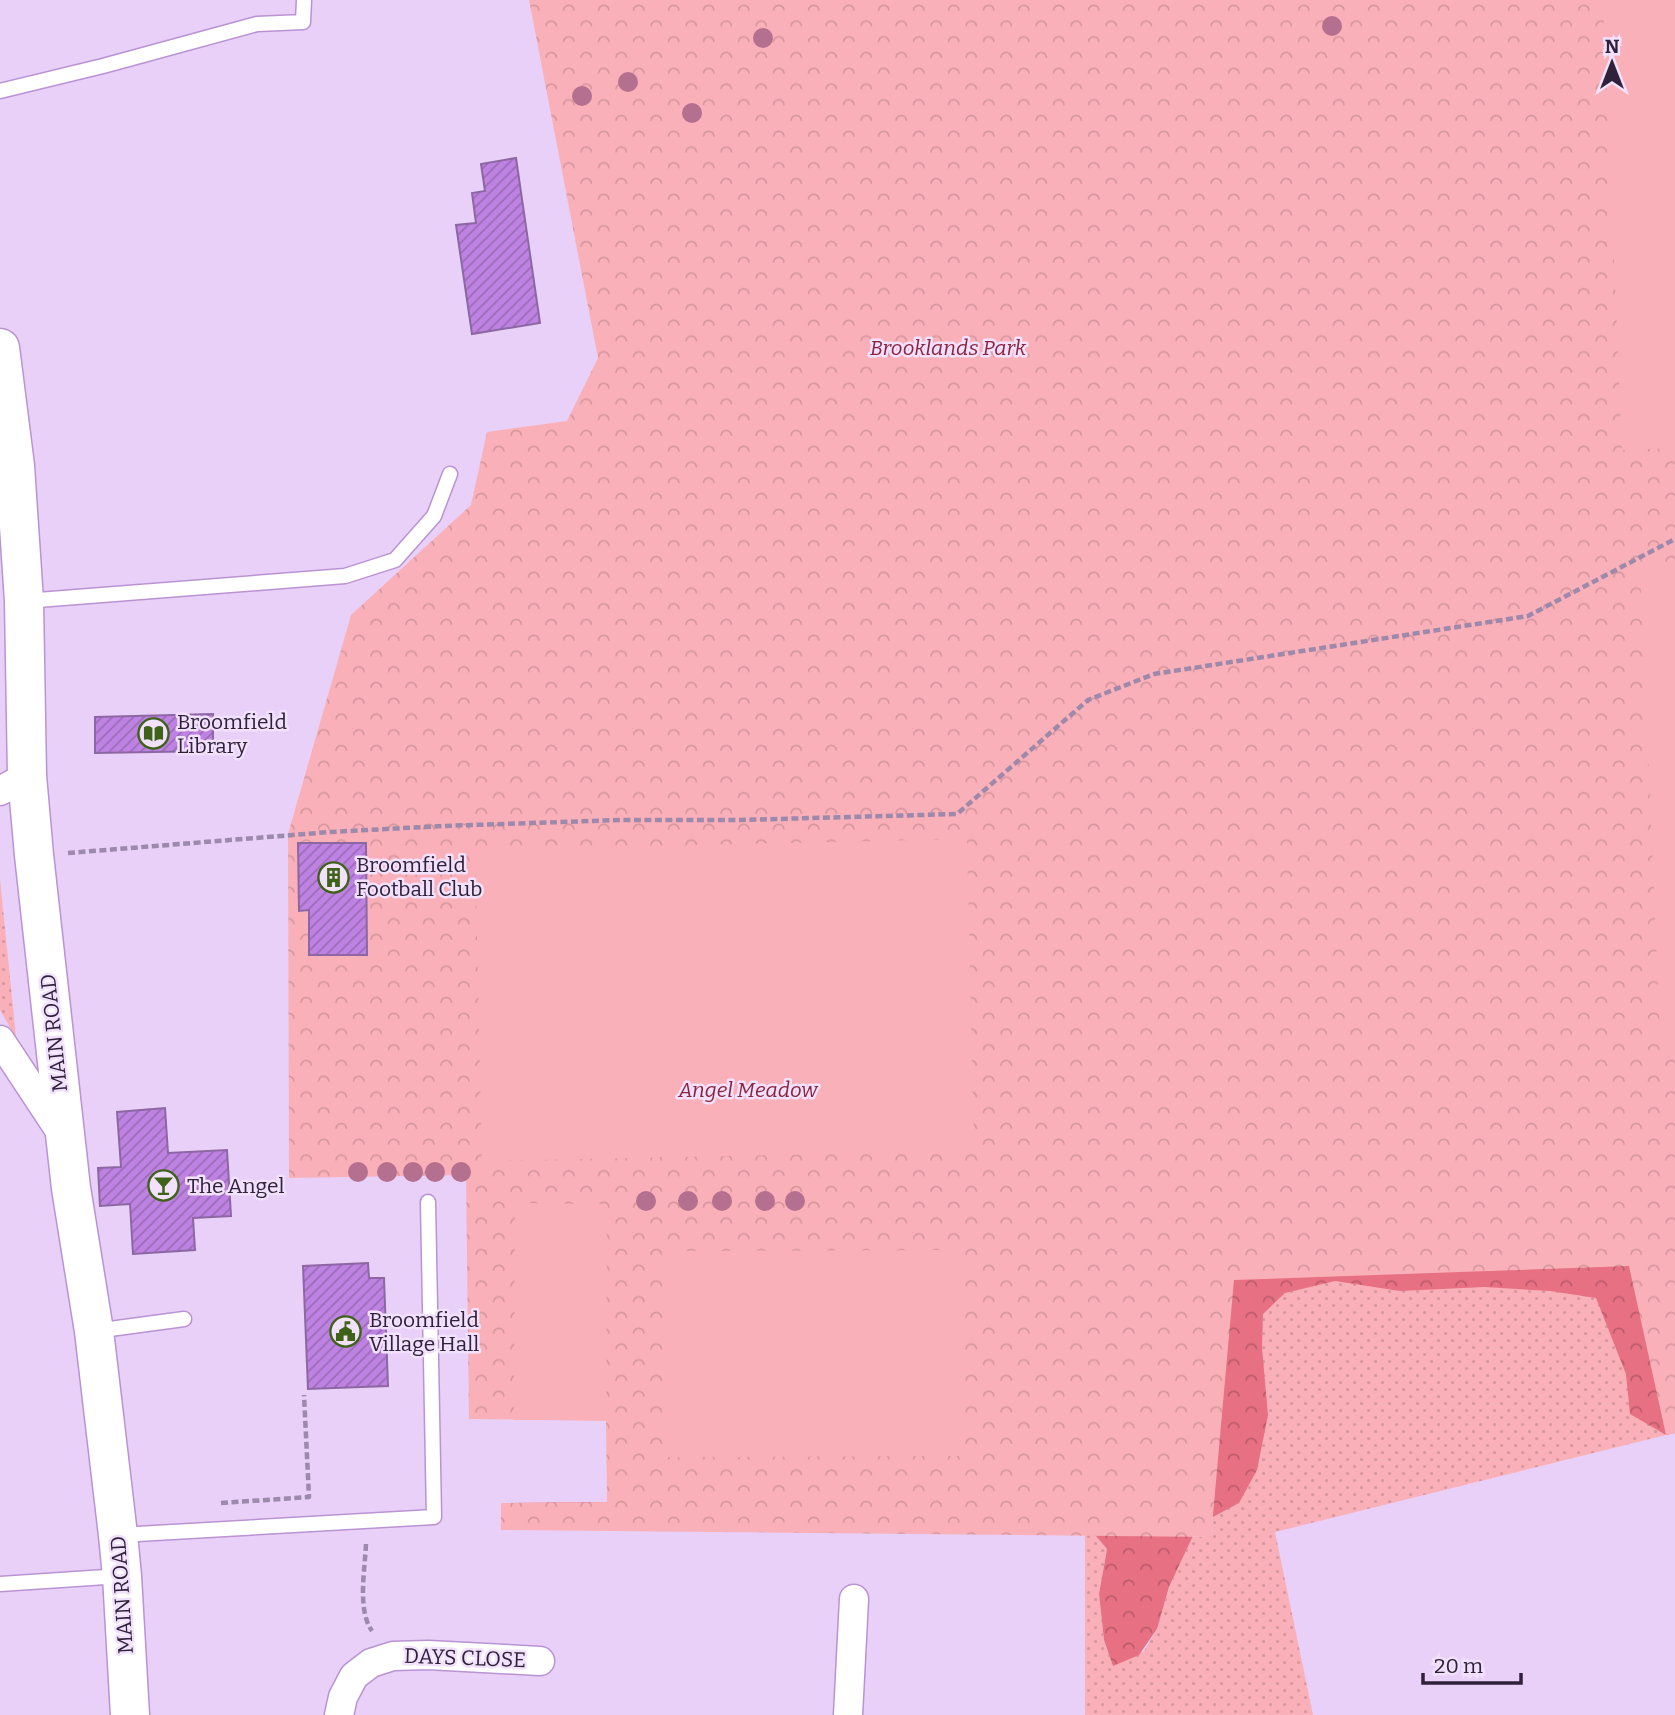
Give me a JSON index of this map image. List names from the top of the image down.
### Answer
{
  "streets": {
    "main road": ["MAIN ROAD"],
    "street": ["DAYS CLOSE"]
  },
  "parks": ["Brooklands Park", "Angel Meadow"],
  "places": {
    "library": ["Broomfield Library"],
    "building": ["Broomfield Football Club"],
    "bar": ["The Angel"],
    "public building": ["Broomfield Village Hall"]
  },
  "scale_bar": "20 m",
  "north": "top"
}
